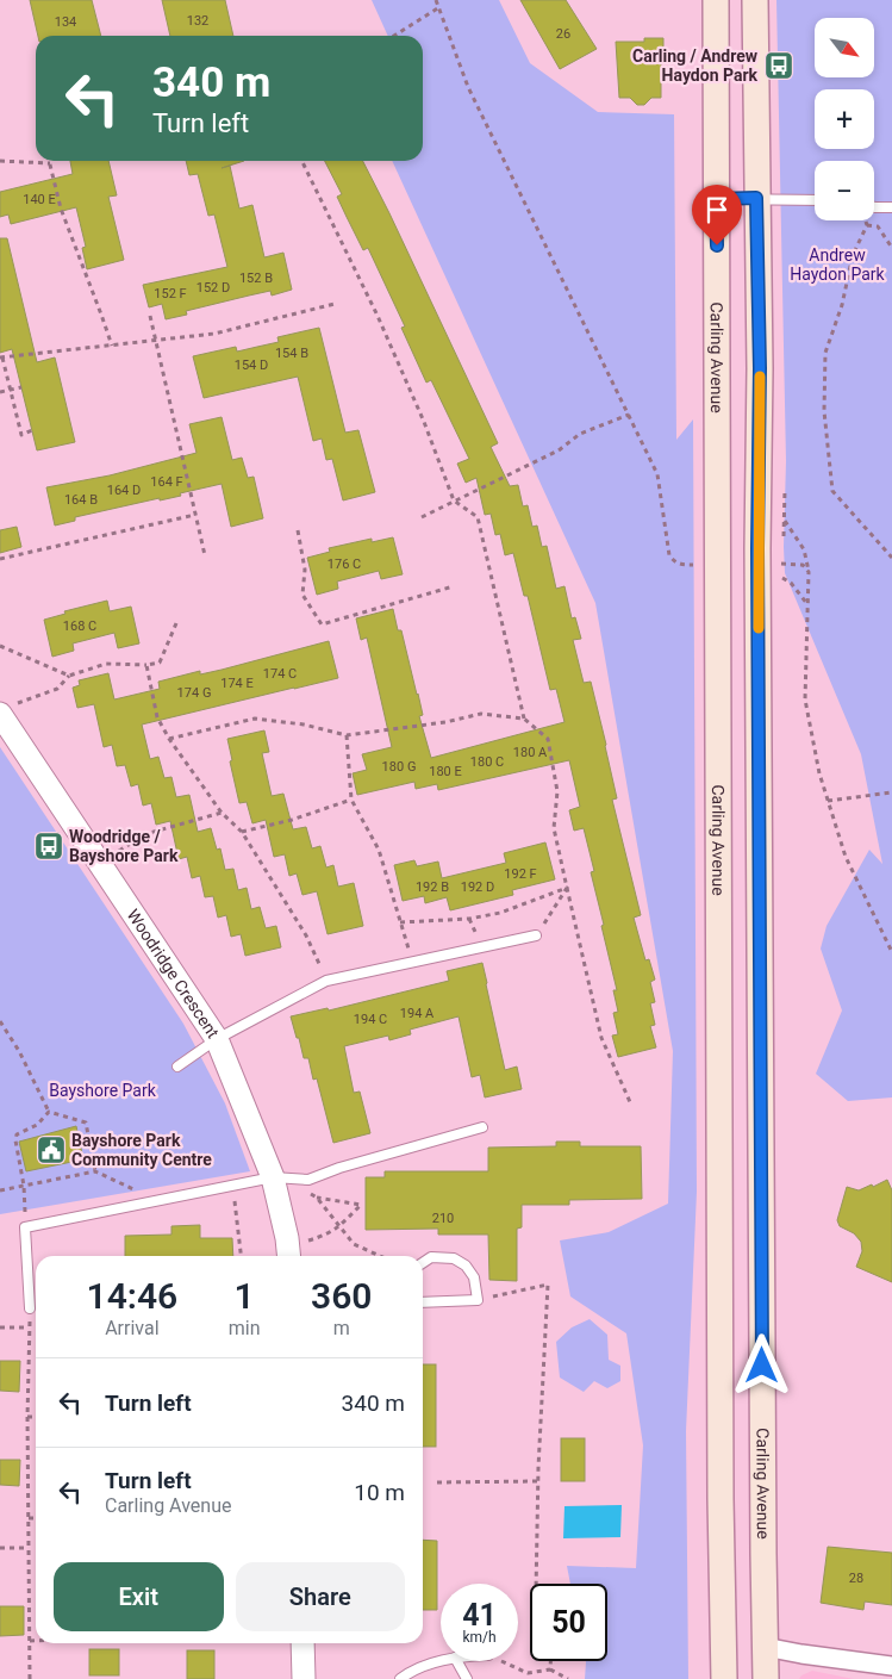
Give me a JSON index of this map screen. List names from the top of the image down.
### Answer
{
  "streets": {
    "main road": ["Carling Avenue"],
    "street": ["Woodridge Crescent"]
  },
  "parks": ["Andrew Haydon Park", "Bayshore Park"],
  "places": {
    "bus stop": ["Carling / Andrew Haydon Park", "Woodridge / Bayshore Park"],
    "public building": ["Bayshore Park Community Centre"]
  },
  "house_numbers": [
    "132",
    "134",
    "26",
    "140 E",
    "152 B",
    "152 D",
    "152 F",
    "154 B",
    "154 D",
    "164 F",
    "164 D",
    "164 B",
    "176 C",
    "168 C",
    "174 C",
    "174 E",
    "174 G",
    "180 A",
    "180 C",
    "180 G",
    "180 E",
    "192 F",
    "192 B",
    "192 D",
    "194 A",
    "194 C",
    "210",
    "28"
  ],
  "north": "bottom right",
  "page": {
    "map_buttons": ["+", "−"],
    "turn": ["340 m", "Turn left"],
    "eta": [
      "14:46",
      "Arrival",
      "1",
      "min",
      "360",
      "m"
    ],
    "list": [
      {
        "name": "Turn left",
        "value": "340 m"
      },
      {
        "name": "Turn left",
        "note": "Carling Avenue",
        "value": "10 m"
      }
    ],
    "buttons": ["Exit", "Share"],
    "speed": "41 km/h",
    "limit": "50"
  }
}
